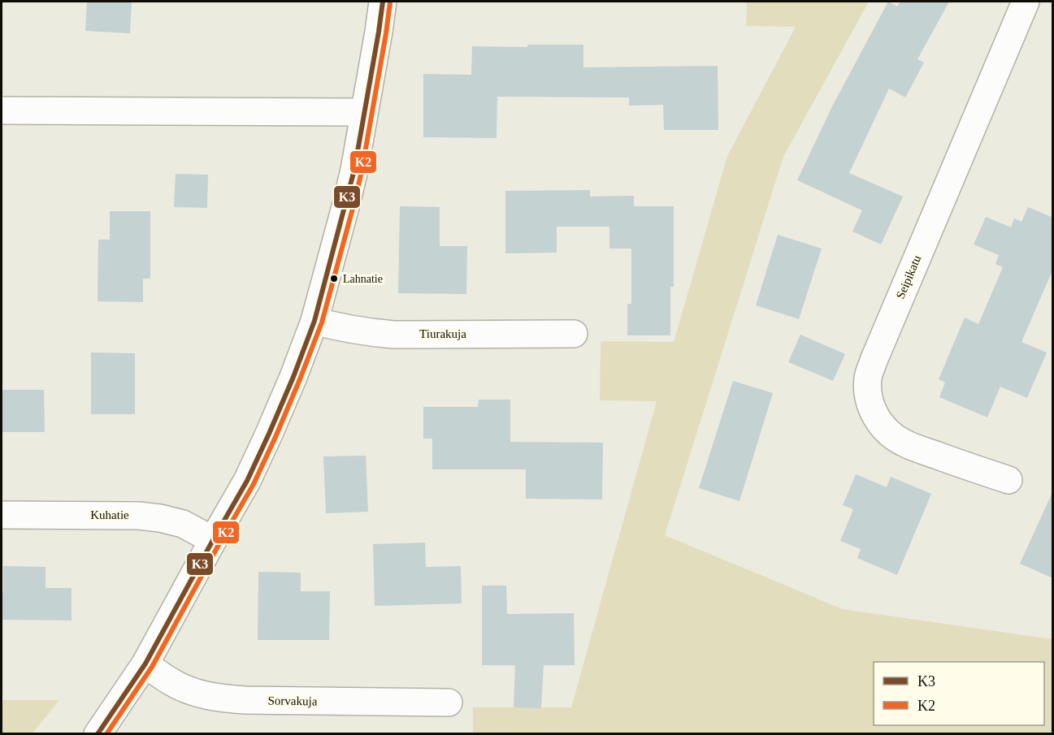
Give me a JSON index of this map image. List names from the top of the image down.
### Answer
{
  "streets": {
    "street": [
      "Seipikatu",
      "Tiurakuja",
      "Kuhatie",
      "Sorvakuja"
    ]
  },
  "places": ["Lahnatie"],
  "lines": ["transit line K3", "transit line K2"],
  "legend": ["K3", "K2"]
}
